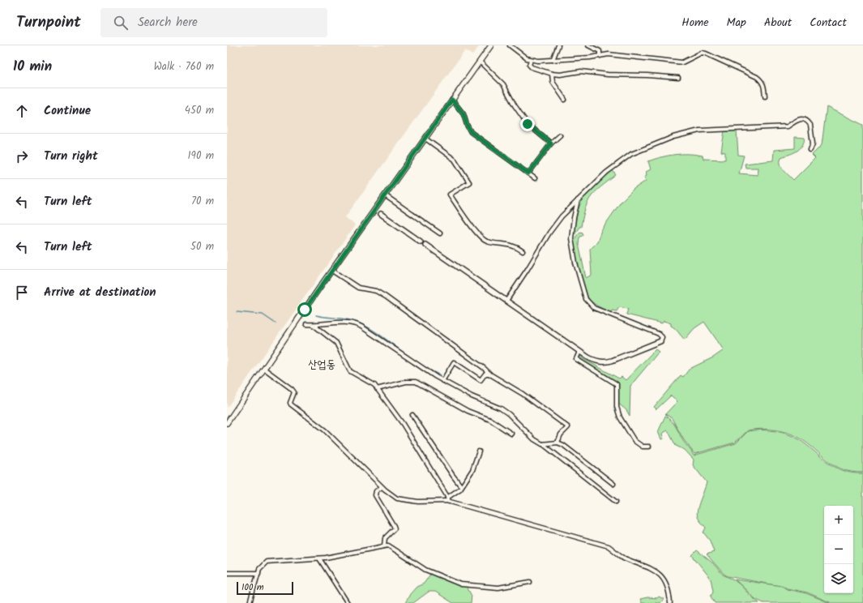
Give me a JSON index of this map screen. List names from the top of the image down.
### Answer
{
  "districts": ["산업동"],
  "scale_bar": "100 m",
  "page": {
    "header": "Turnpoint",
    "search": "Search here",
    "nav": [
      "Home",
      "Map",
      "About",
      "Contact"
    ],
    "heading": ["10 min", "Walk · 760 m"],
    "list": [
      ["Continue", "450 m"],
      ["Turn right", "190 m"],
      ["Turn left", "70 m"],
      ["Turn left", "50 m"],
      "Arrive at destination"
    ],
    "map_buttons": ["+", "−"],
    "scale": "100 m"
  }
}
